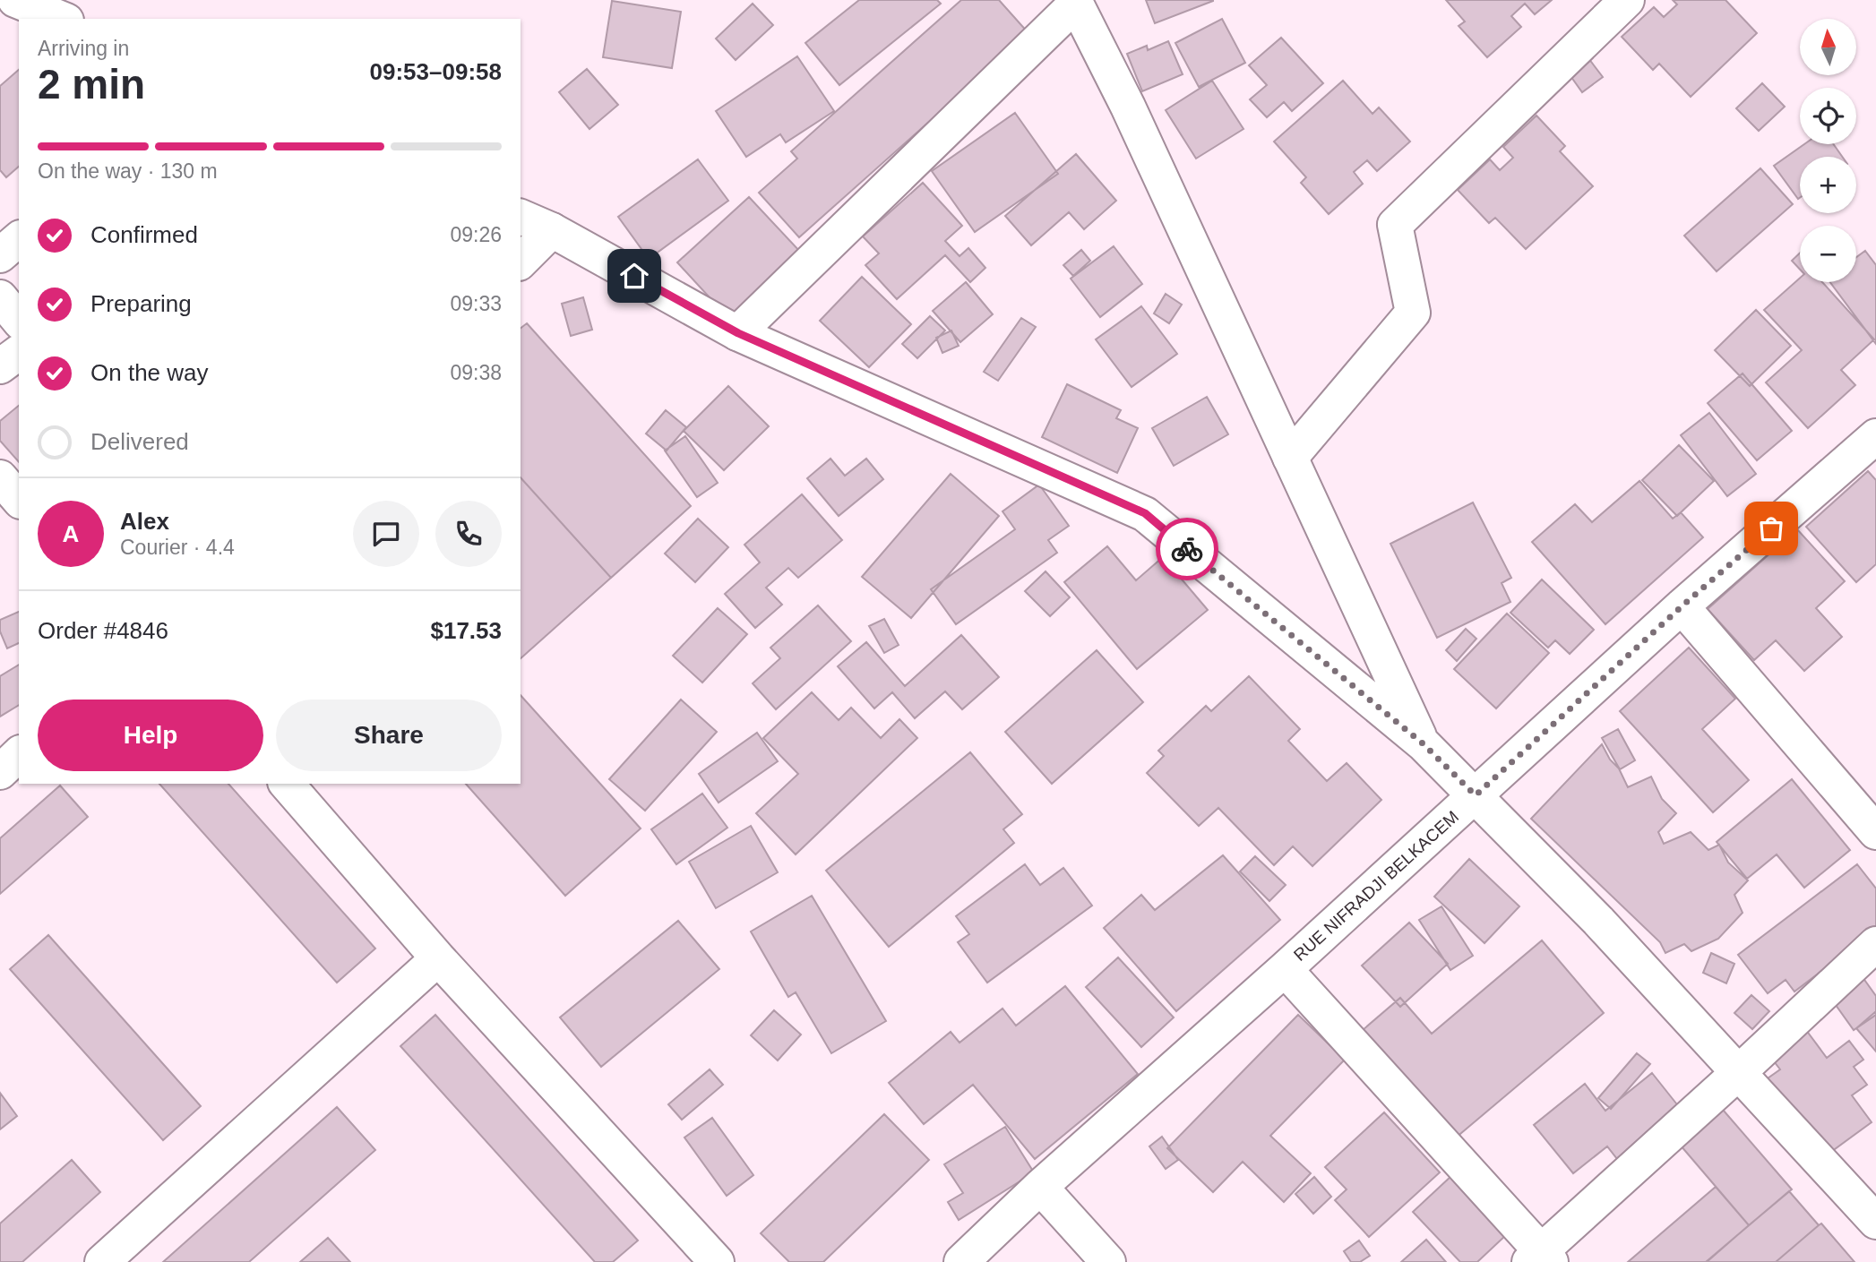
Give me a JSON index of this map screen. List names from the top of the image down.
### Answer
{
  "streets": {
    "street": ["RUE NIFRADJI BELKACEM"]
  },
  "north": "top",
  "page": {
    "map_buttons": ["+", "−"],
    "heading": ["2 min", "Arriving in", "09:53–09:58"],
    "panel": [
      "Alex",
      "Courier · 4.4",
      "Order #4846",
      "$17.53"
    ],
    "bar": "On the way · 130 m",
    "list": [
      ["Confirmed", "09:26"],
      ["Preparing", "09:33"],
      ["On the way", "09:38"],
      "Delivered"
    ],
    "round": "A",
    "buttons": ["Help", "Share"]
  }
}
